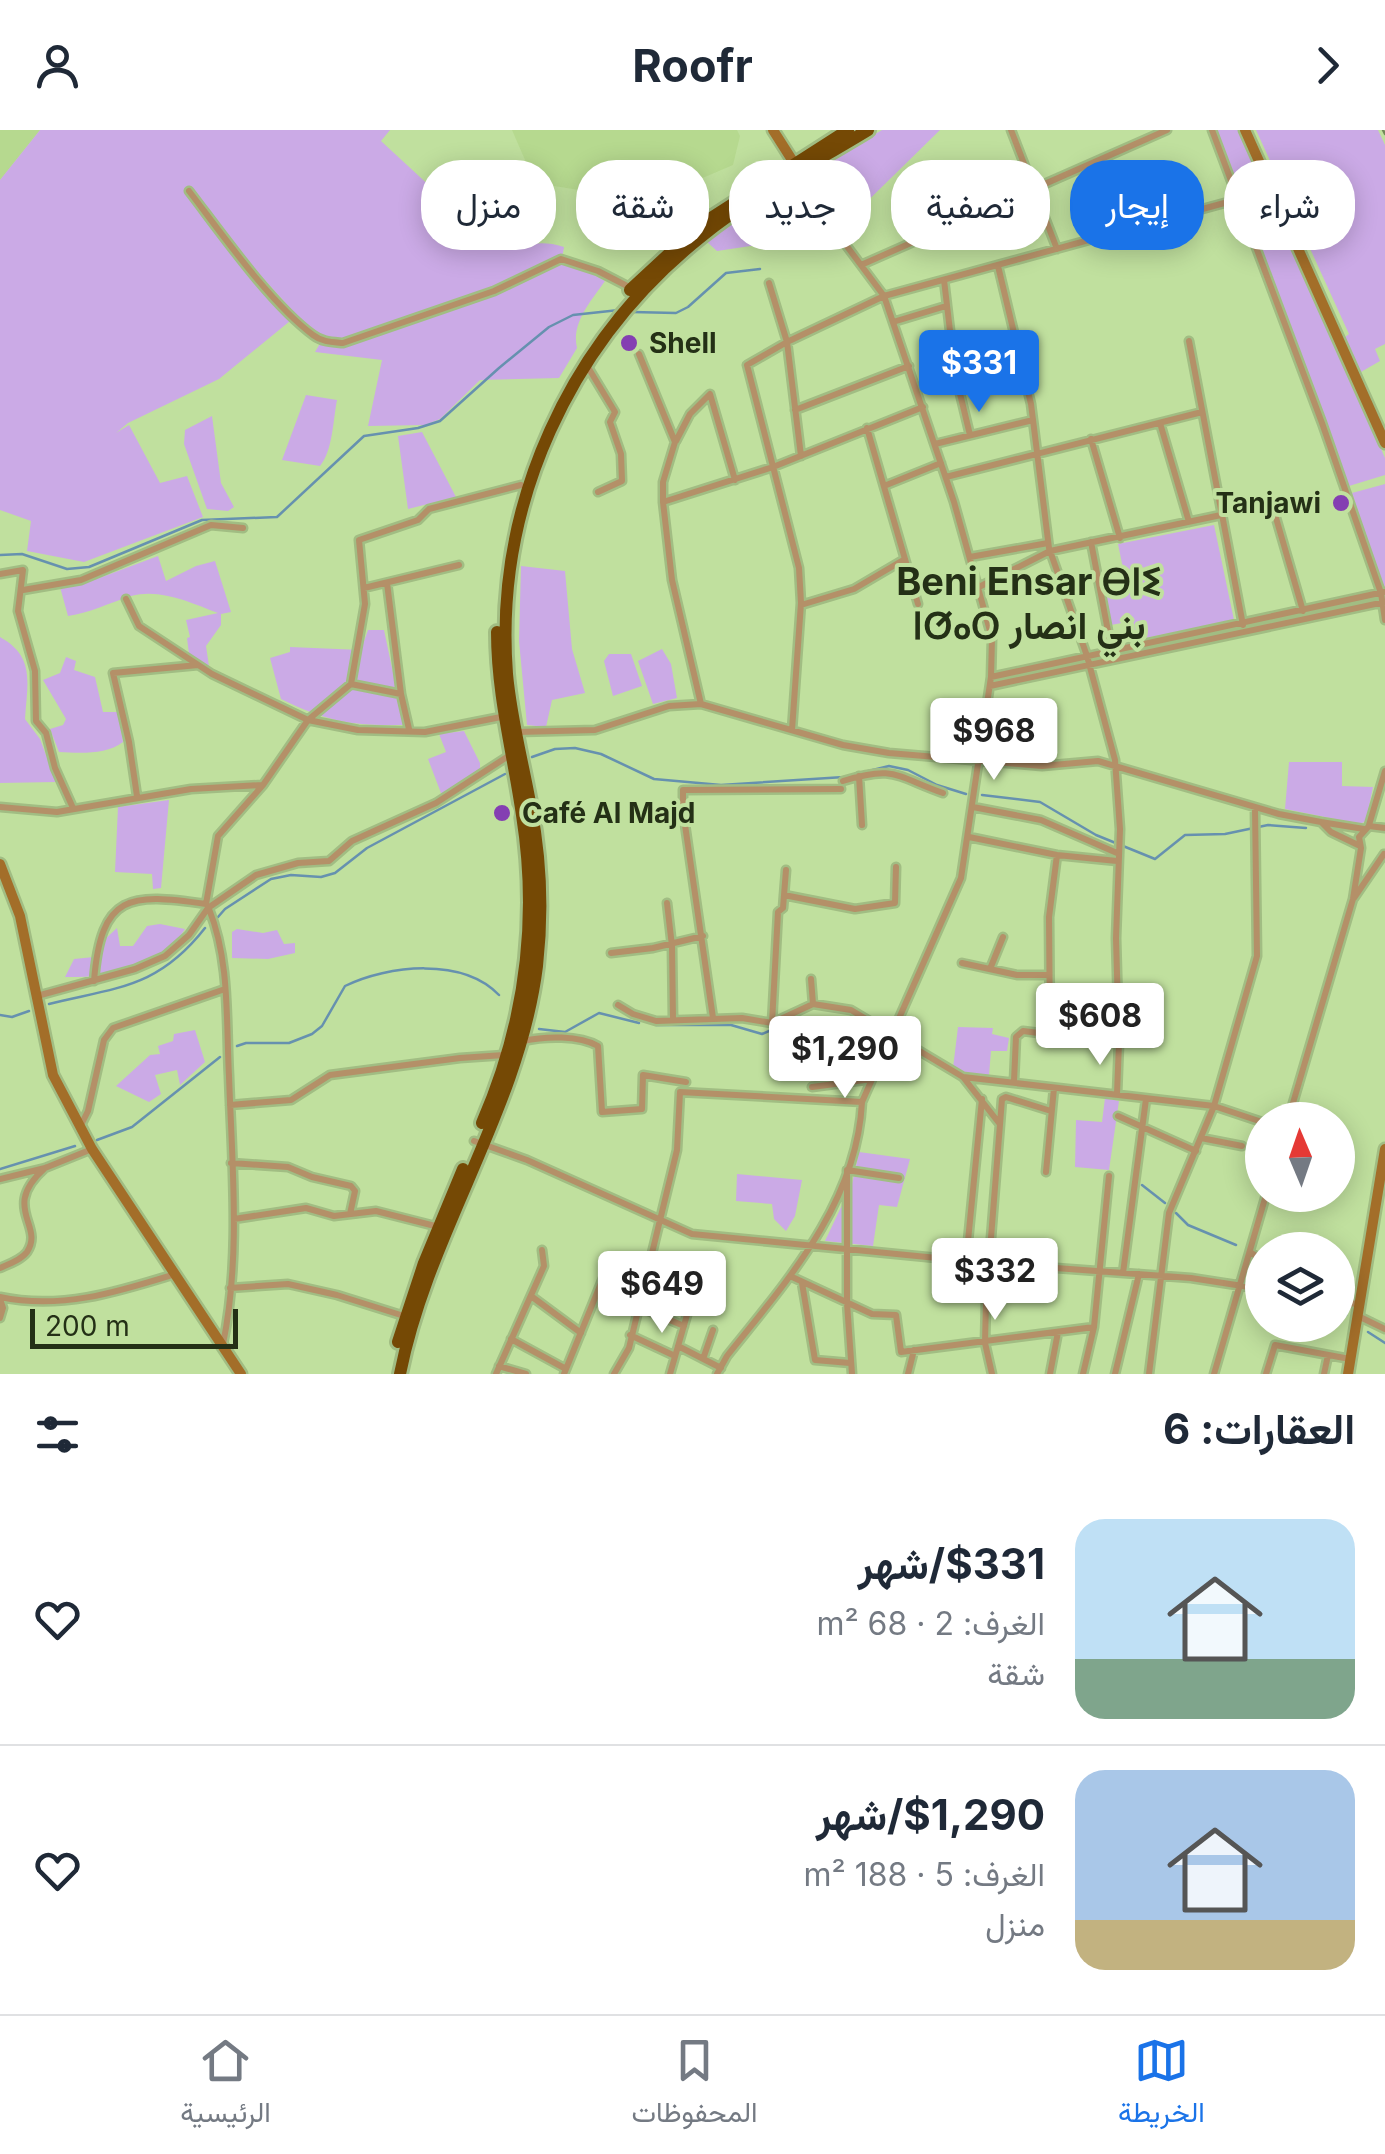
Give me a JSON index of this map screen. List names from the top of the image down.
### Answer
{
  "districts": ["Beni Ensar ⴱⵏⵉ ⵏⵚⴰⵔ بني انصار"],
  "places": ["Shell", "Tanjawi", "Café Al Majd"],
  "scale_bar": "200 m",
  "north": "top",
  "page": {
    "header": "Roofr",
    "chip": [
      "شراء",
      "إيجار",
      "تصفية",
      "جديد",
      "شقة",
      "منزل"
    ],
    "price": [
      "$331",
      "$968",
      "$608",
      "$1,290",
      "$332",
      "$649"
    ],
    "scale": "200 m",
    "heading": "العقارات: 6",
    "list": [
      {
        "name": "$331/شهر",
        "note": "الغرف: 2 · 68 m² · شقة"
      },
      {
        "name": "$1,290/شهر",
        "note": "الغرف: 5 · 188 m² · منزل"
      }
    ],
    "tabs": ["الخريطة", "المحفوظات", "الرئيسية"]
  }
}
